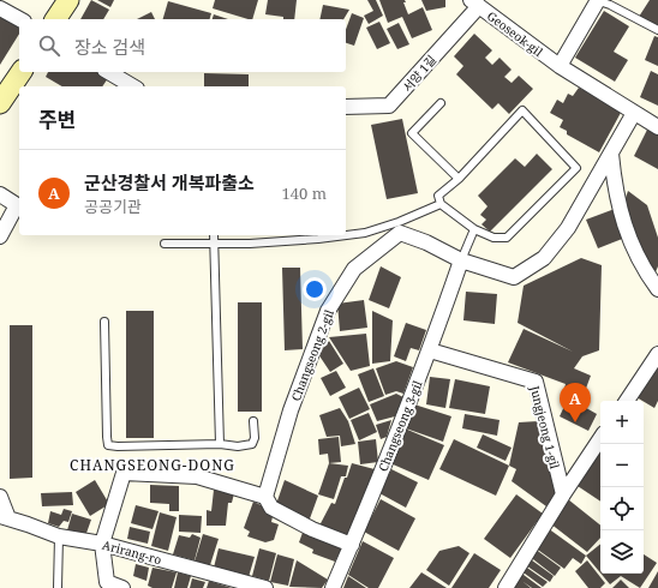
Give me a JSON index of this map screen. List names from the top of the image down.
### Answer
{
  "streets": {
    "street": [
      "Geoseok-gil",
      "서양 1길",
      "Changseong 2-gil",
      "Changseong 3-gil",
      "Jungjeong 1-gil",
      "Arirang-ro"
    ]
  },
  "crossings": [
    ["Geoseok-gil", "서양 1길"],
    ["Geoseok-gil", "Changseong 2-gil"],
    ["Changseong 2-gil", "Changseong 3-gil"],
    ["Changseong 3-gil", "Jungjeong 1-gil"]
  ],
  "districts": ["CHANGSEONG-DONG"],
  "page": {
    "search": "장소 검색",
    "heading": "주변",
    "list": [
      {
        "mark": "A",
        "name": "군산경찰서 개복파출소",
        "note": "공공기관",
        "value": "140 m"
      }
    ],
    "pins": "A",
    "map_buttons": ["+", "−"]
  }
}
